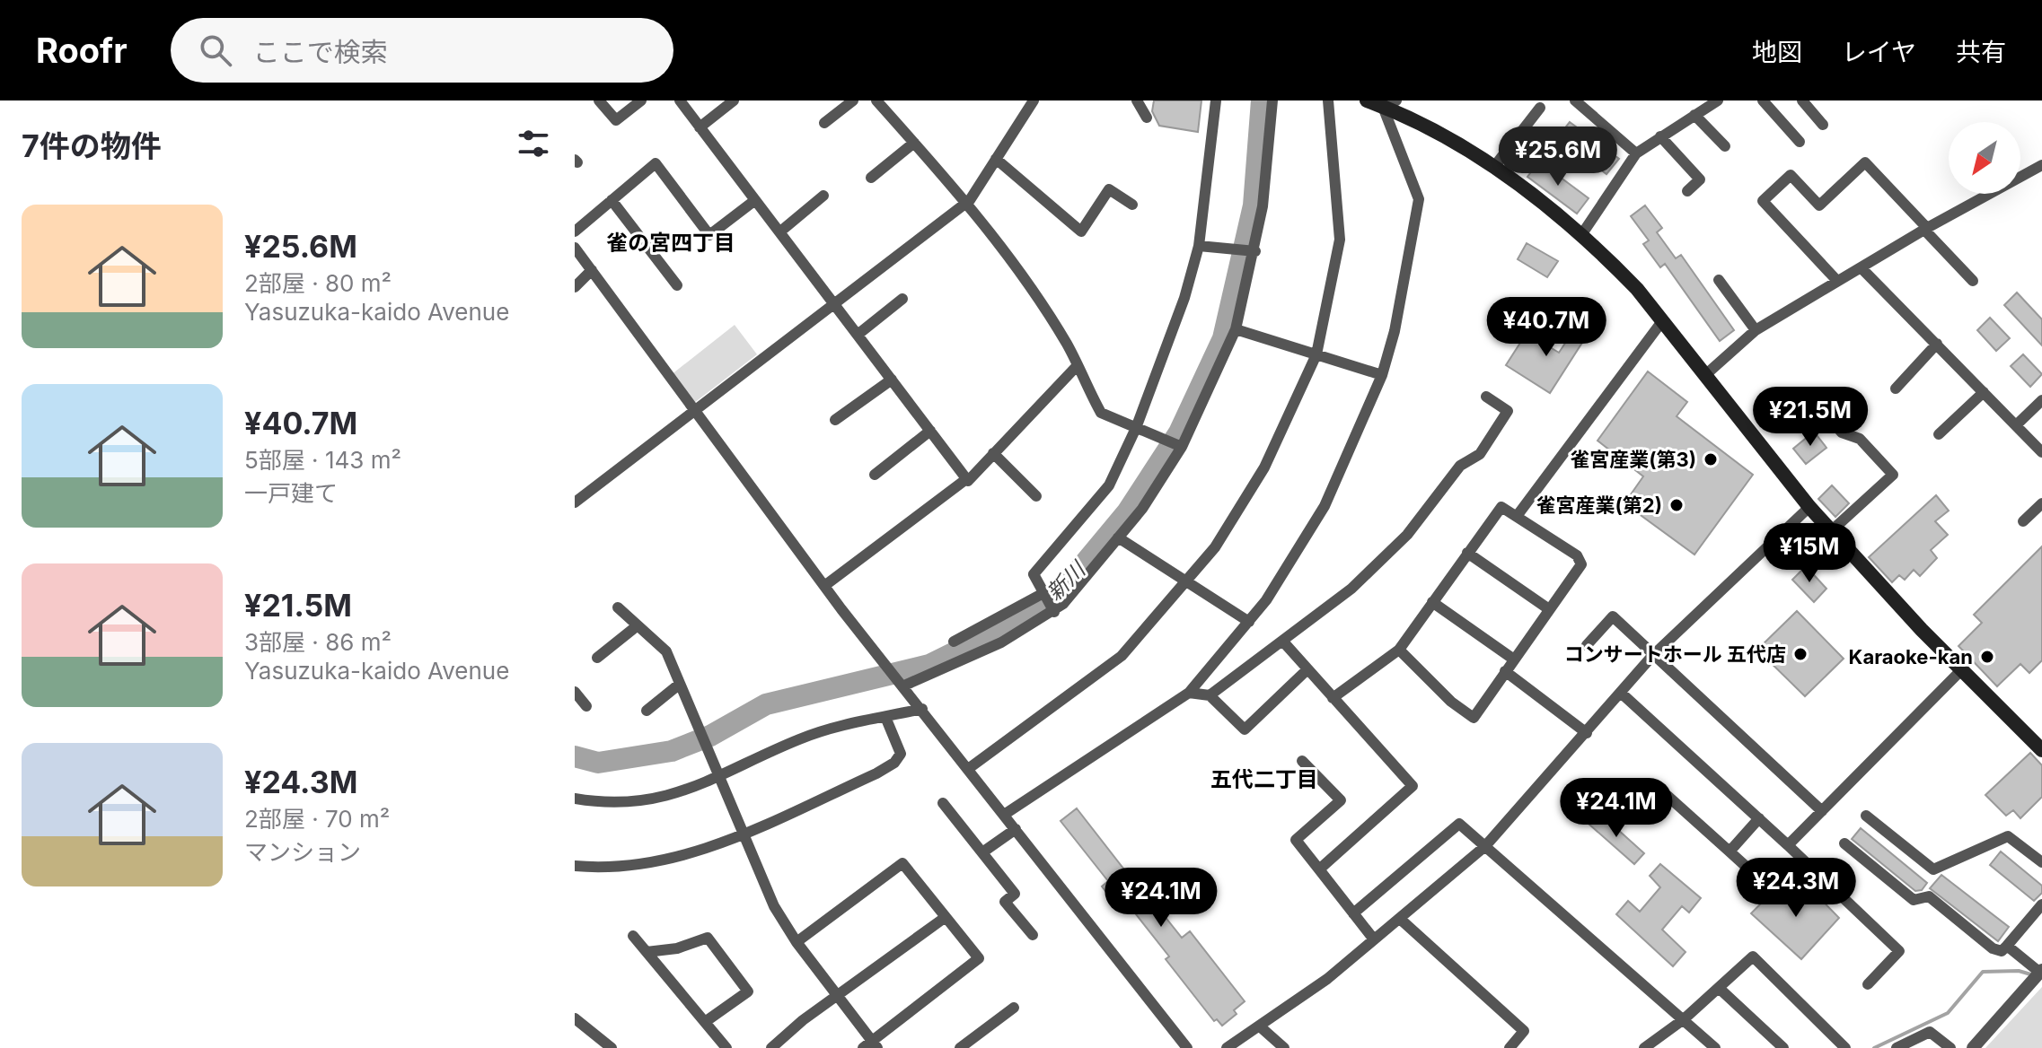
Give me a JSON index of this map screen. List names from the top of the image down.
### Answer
{
  "districts": ["雀の宮四丁目", "五代二丁目"],
  "water": ["新川"],
  "places": [
    "雀宮産業(第3)",
    "雀宮産業(第2)",
    "コンサートホール 五代店",
    "Karaoke-kan"
  ],
  "north": "bottom left",
  "page": {
    "header": "Roofr",
    "search": "ここで検索",
    "nav": ["地図", "レイヤ", "共有"],
    "heading": "7件の物件",
    "price": [
      "¥25.6M",
      "¥40.7M",
      "¥21.5M",
      "¥15M",
      "¥24.1M",
      "¥24.3M",
      "¥24.1M"
    ],
    "list": [
      {
        "name": "¥25.6M",
        "note": "2部屋 · 80 m² · Yasuzuka-kaido Avenue"
      },
      {
        "name": "¥40.7M",
        "note": "5部屋 · 143 m² · 一戸建て"
      },
      {
        "name": "¥21.5M",
        "note": "3部屋 · 86 m² · Yasuzuka-kaido Avenue"
      },
      {
        "name": "¥24.3M",
        "note": "2部屋 · 70 m² · マンション"
      }
    ]
  }
}
